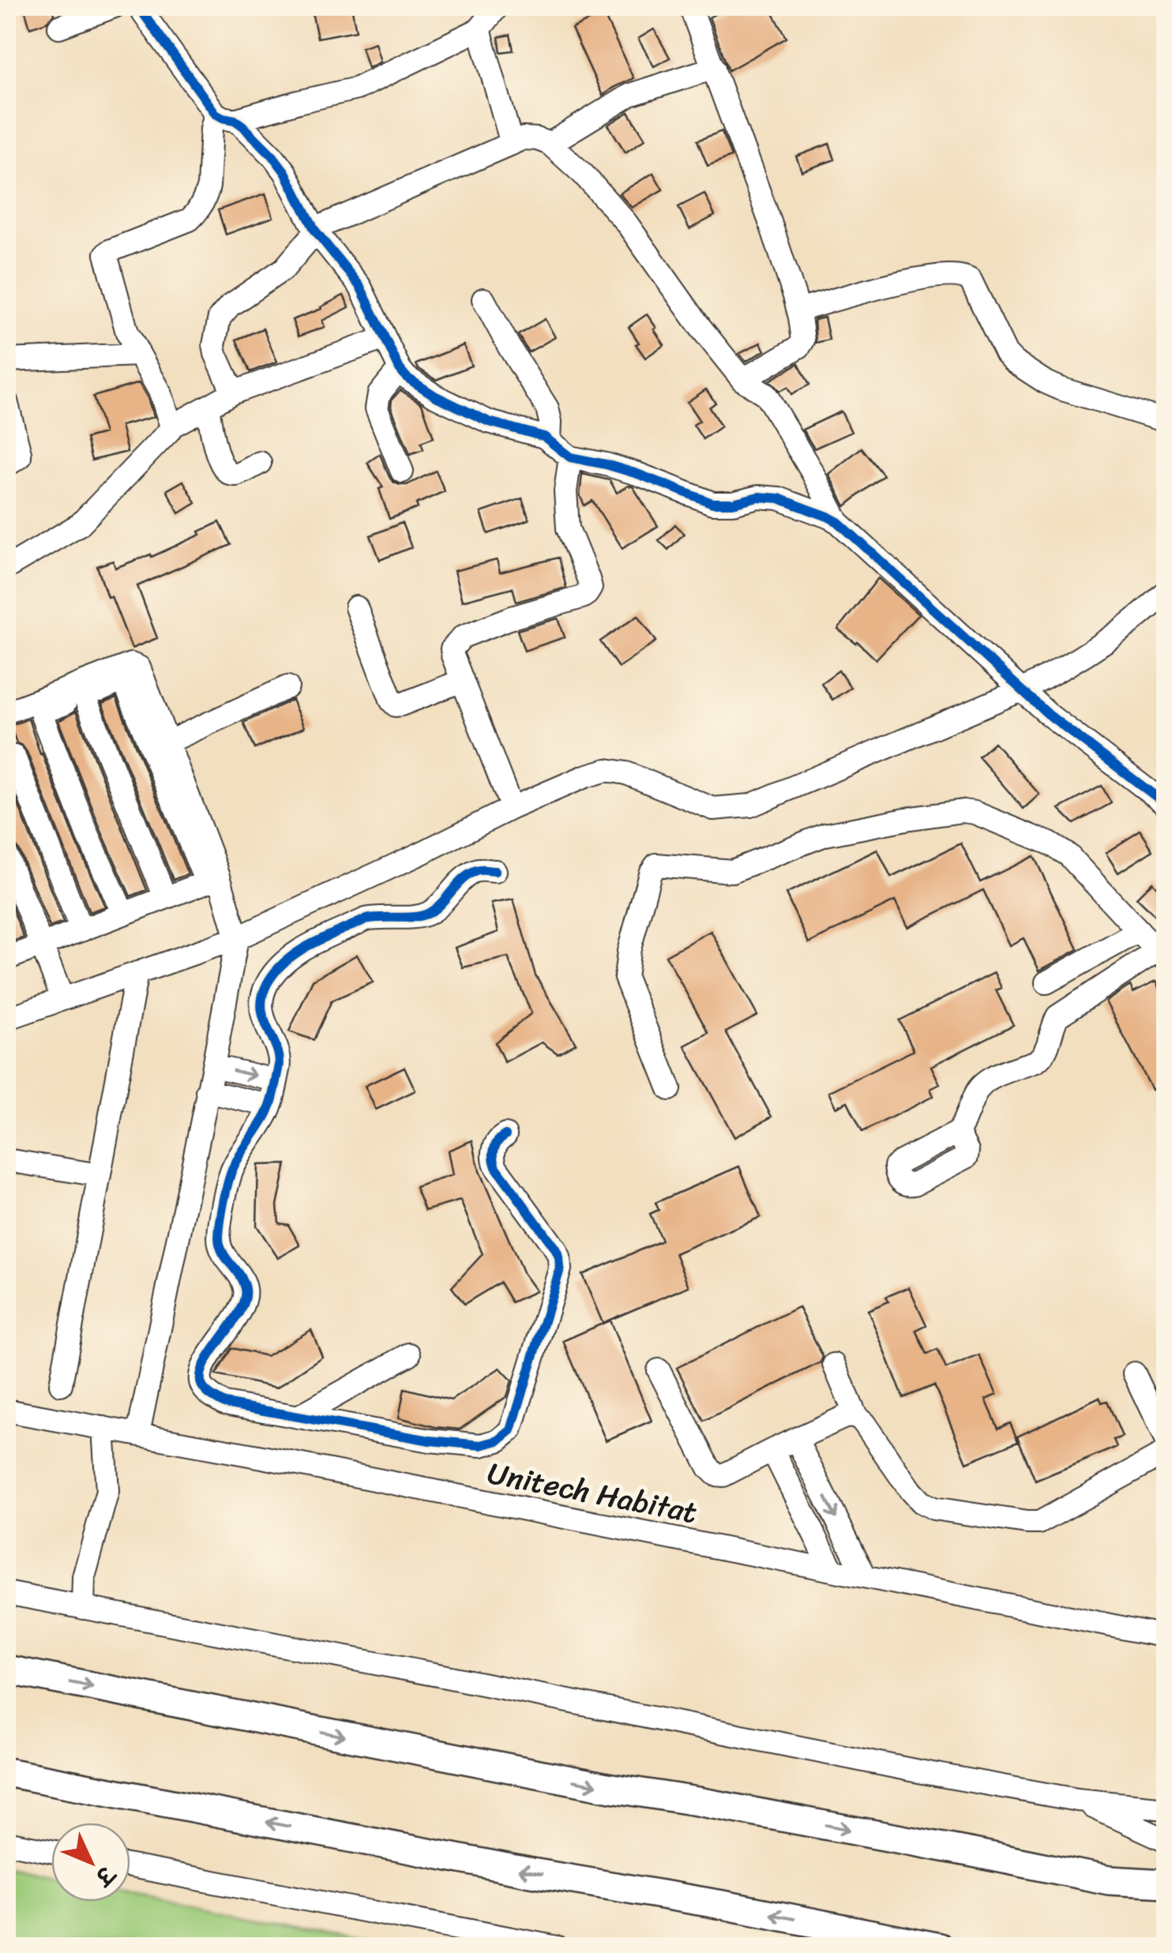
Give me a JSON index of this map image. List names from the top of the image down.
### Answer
{
  "streets": {
    "street": ["Unitech Habitat"]
  },
  "north": "bottom right"
}
